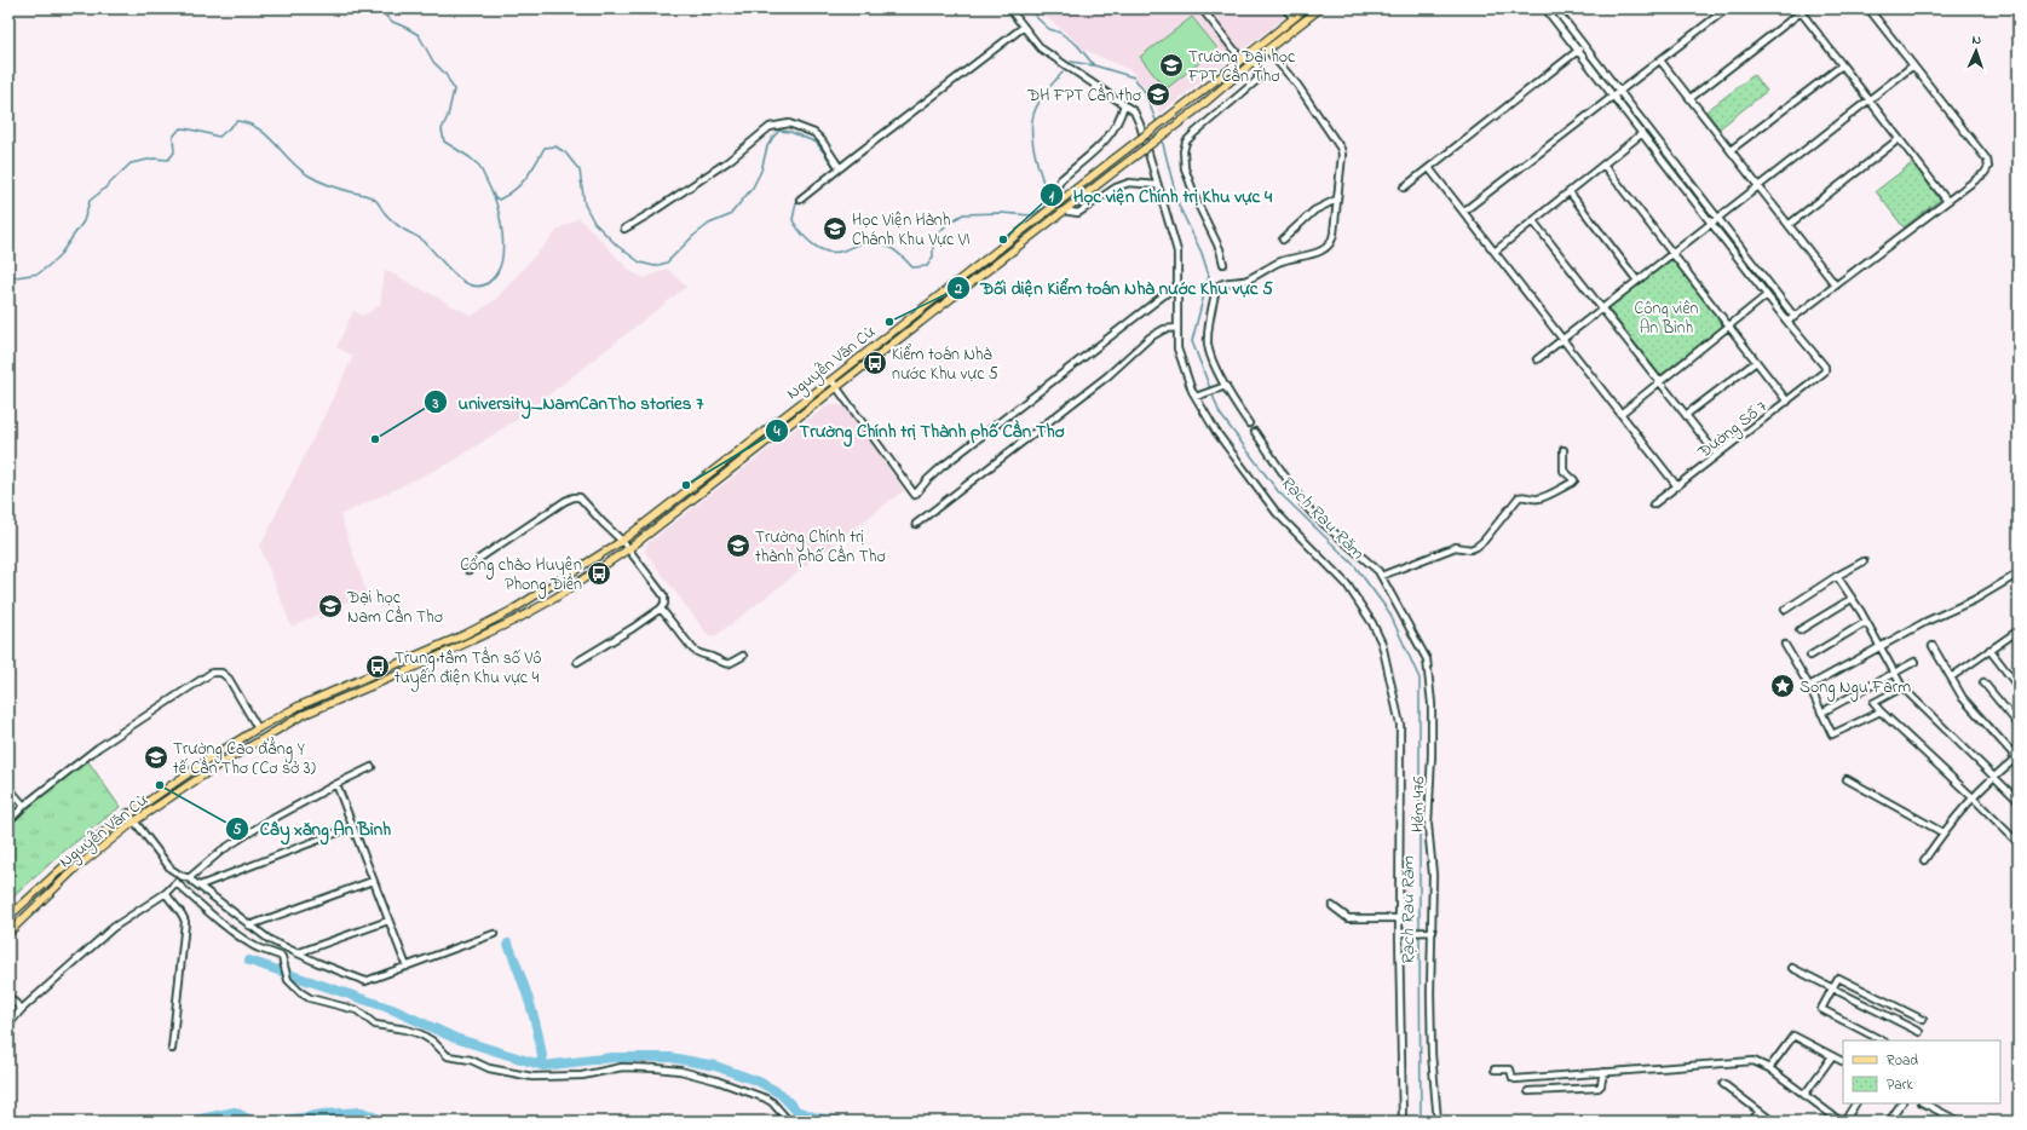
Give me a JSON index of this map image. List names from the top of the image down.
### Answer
{
  "streets": {
    "main road": ["Nguyễn Văn Cừ"],
    "street": ["Đường Số 7", "Hẻm 476"]
  },
  "water": ["Rạch Rau Răm"],
  "parks": ["Công viên An Bình"],
  "places": {
    "school or university": [
      "Trường Đại học FPT Cần Thơ",
      "ĐH FPT Cần thơ",
      "Học Viện Hành Chánh Khu Vực VI",
      "Trường Chính trị thành phố Cần Thơ",
      "Đại học Nam Cần Thơ",
      "Trường Cao đẳng Y tế Cần Thơ (Cơ sở 3)"
    ],
    "other": [
      "Học viện Chính trị Khu vực 4",
      "Đối diện Kiểm toán Nhà nước Khu vực 5",
      "university_NamCanTho stories 7",
      "Trường Chính trị Thành phố Cần Thơ",
      "Cây xăng An Bình"
    ],
    "bus stop": ["Kiểm toán Nhà nước Khu vực 5", "Cổng chào Huyện Phong Điền", "Trung tâm Tần số Vô tuyến điện Khu vực 4"],
    "place": ["Song Ngu Farm"]
  },
  "legend": ["Road", "Park"],
  "north": "top"
}
